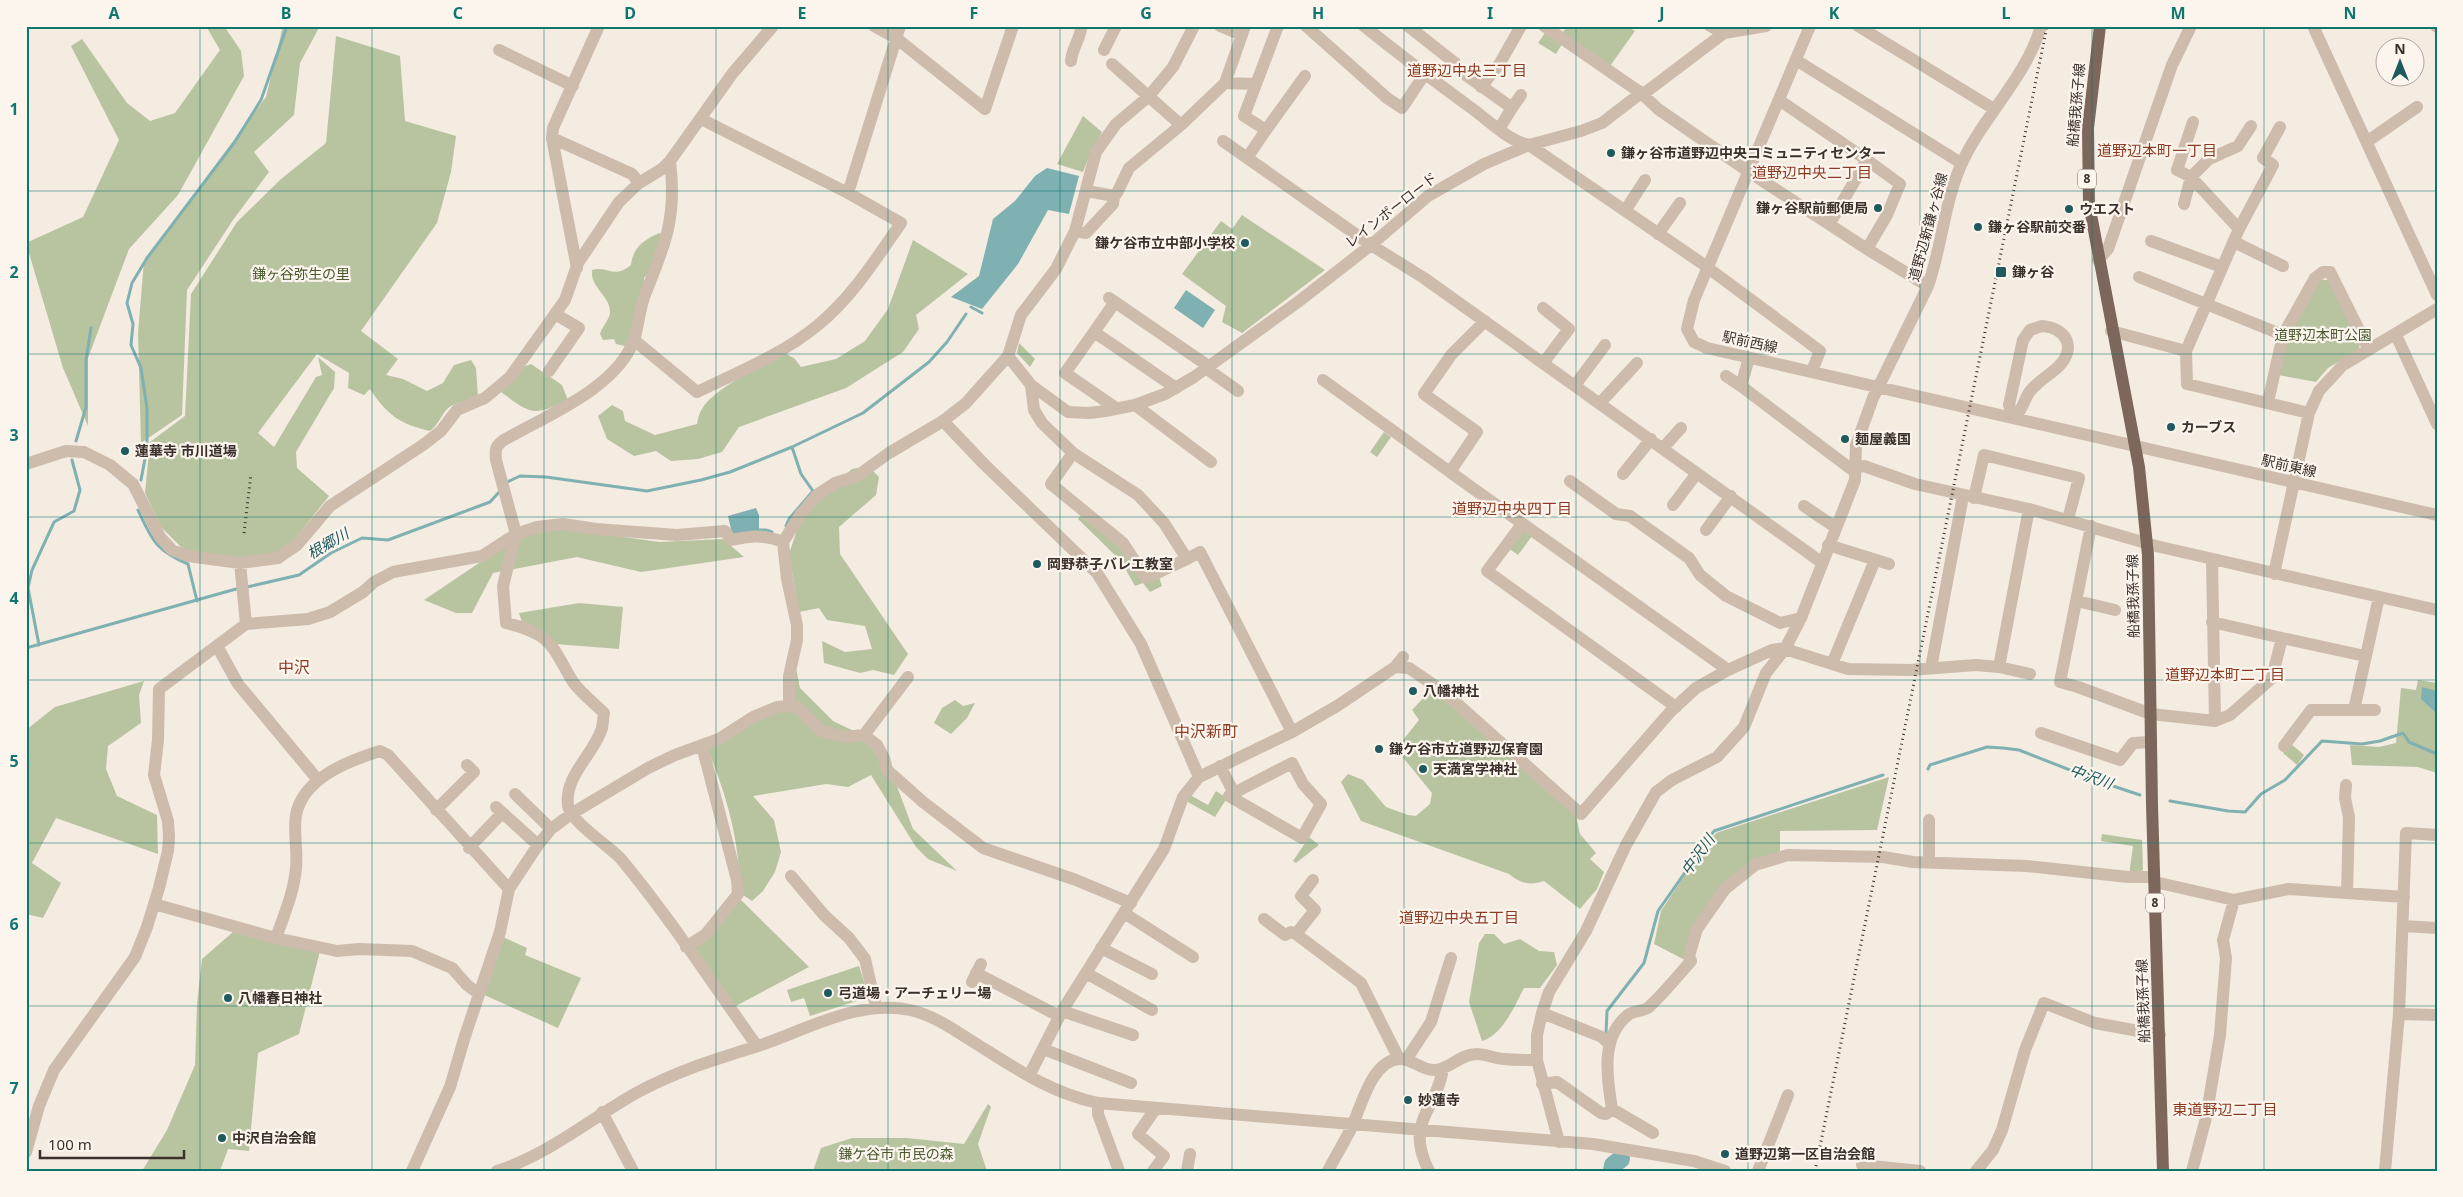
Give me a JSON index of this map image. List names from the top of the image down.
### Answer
{
  "streets": {
    "main road": ["船橋我孫子線", "8"],
    "street": [
      "レインボーロード",
      "道野辺新鎌ヶ谷線",
      "駅前西線",
      "駅前東線"
    ]
  },
  "crossings": [
    ["船橋我孫子線", "駅前西線"],
    ["船橋我孫子線", "駅前東線"],
    ["道野辺新鎌ヶ谷線", "駅前西線"],
    ["駅前西線", "駅前東線"]
  ],
  "districts": [
    "道野辺中央三丁目",
    "道野辺本町一丁目",
    "道野辺中央二丁目",
    "道野辺中央四丁目",
    "中沢",
    "道野辺本町二丁目",
    "中沢新町",
    "道野辺中央五丁目",
    "東道野辺二丁目"
  ],
  "water": ["根郷川", "中沢川"],
  "parks": ["鎌ヶ谷弥生の里", "道野辺本町公園", "鎌ケ谷市 市民の森"],
  "places": {
    "other": [
      "鎌ヶ谷市道野辺中央コミュニティセンター",
      "鎌ヶ谷駅前郵便局",
      "ウエスト",
      "鎌ヶ谷駅前交番",
      "鎌ケ谷市立中部小学校",
      "カーブス",
      "麺屋義国",
      "蓮華寺 市川道場",
      "岡野恭子バレエ教室",
      "八幡神社",
      "鎌ケ谷市立道野辺保育園",
      "天満宮学神社",
      "弓道場・アーチェリー場",
      "八幡春日神社",
      "妙蓮寺",
      "中沢自治会館",
      "道野辺第一区自治会館"
    ],
    "transit": ["鎌ヶ谷"]
  },
  "scale_bar": "100 m",
  "north": "top",
  "grid": {
    "columns": [
      "A",
      "B",
      "C",
      "D",
      "E",
      "F",
      "G",
      "H",
      "I",
      "J",
      "K",
      "L",
      "M",
      "N"
    ],
    "rows": [
      "1",
      "2",
      "3",
      "4",
      "5",
      "6",
      "7"
    ]
  }
}
